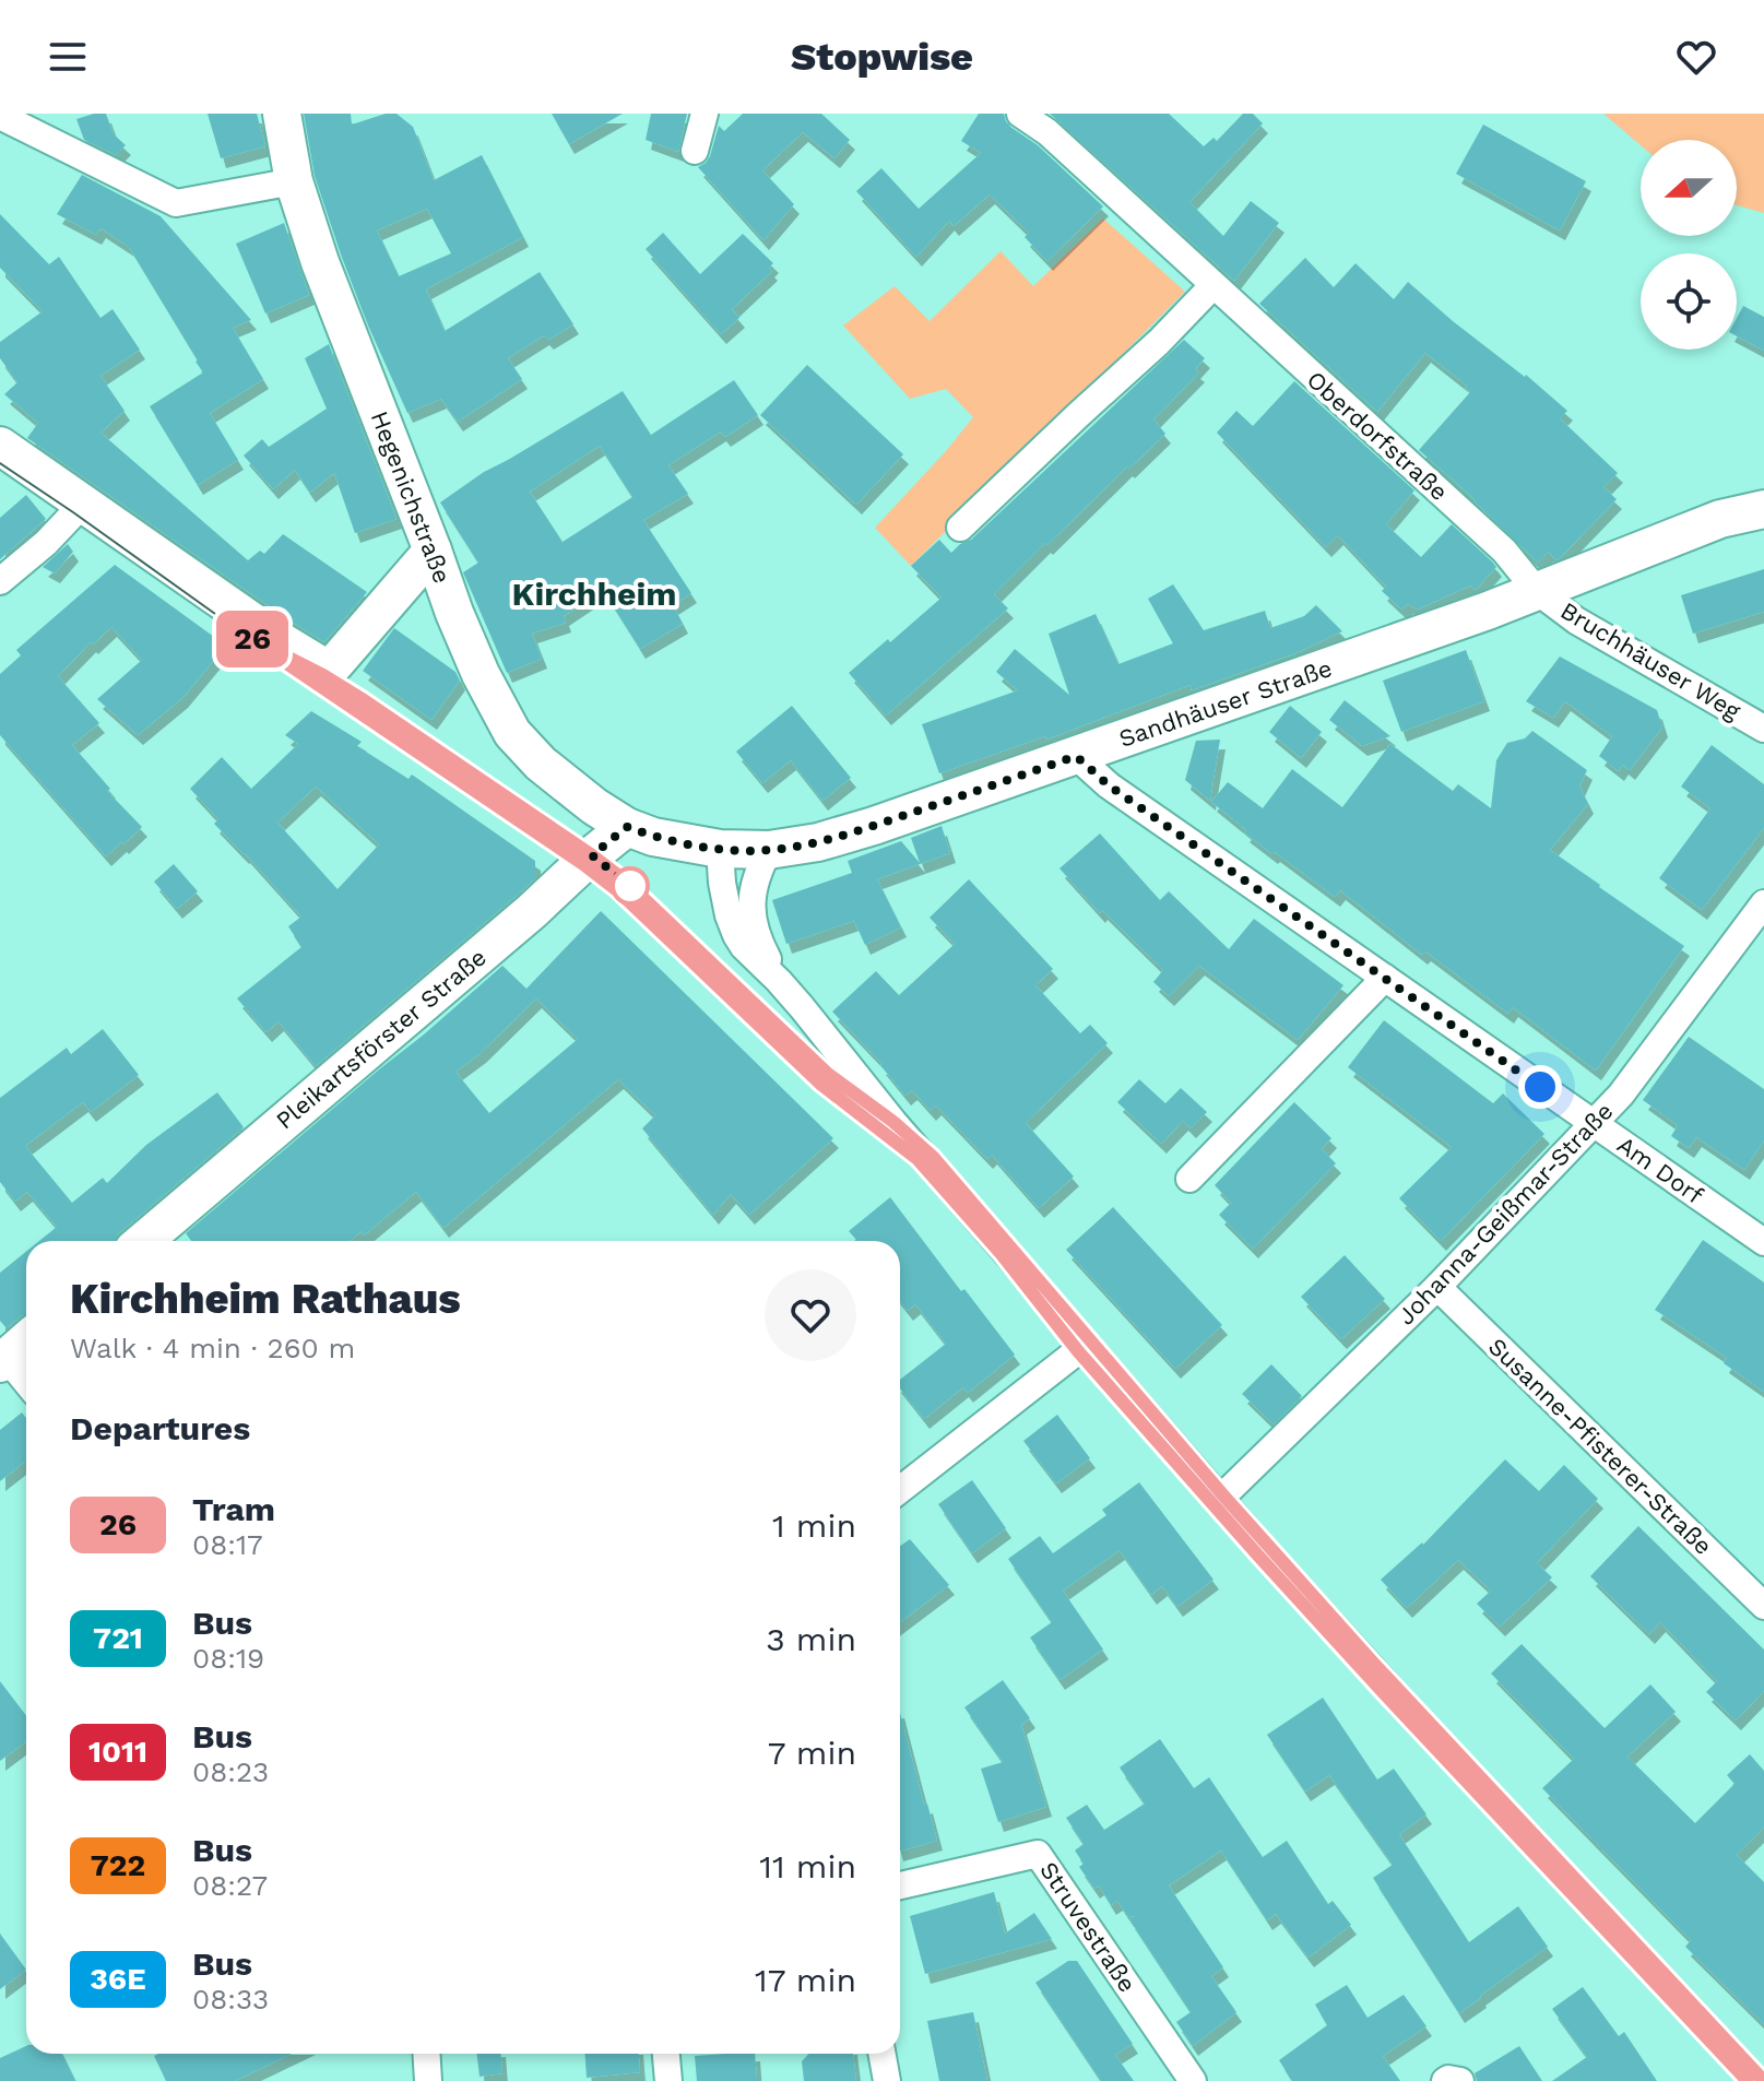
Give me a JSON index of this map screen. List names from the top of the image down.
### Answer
{
  "streets": {
    "street": [
      "Oberdorfstraße",
      "Hegenichstraße",
      "Bruchhäuser Weg",
      "Sandhäuser Straße",
      "Pleikartsförster Straße",
      "Am Dorf",
      "Johanna-Geißmar-Straße",
      "Susanne-Pfisterer-Straße",
      "Struvestraße"
    ]
  },
  "crossings": [
    ["Oberdorfstraße", "Bruchhäuser Weg"],
    ["Oberdorfstraße", "Sandhäuser Straße"],
    ["Hegenichstraße", "Sandhäuser Straße"],
    ["Hegenichstraße", "Pleikartsförster Straße"],
    ["Bruchhäuser Weg", "Sandhäuser Straße"],
    ["Sandhäuser Straße", "Pleikartsförster Straße"],
    ["Sandhäuser Straße", "Am Dorf"],
    ["Am Dorf", "Johanna-Geißmar-Straße"],
    ["Johanna-Geißmar-Straße", "Susanne-Pfisterer-Straße"]
  ],
  "districts": ["Kirchheim"],
  "lines": ["tram line 26"],
  "north": "left",
  "page": {
    "header": "Stopwise",
    "on_map": "26",
    "heading": [
      ["Kirchheim Rathaus", "Walk · 4 min · 260 m"],
      "Departures"
    ],
    "list": [
      {
        "mark": "26",
        "name": "Tram",
        "note": "08:17",
        "value": "1 min"
      },
      {
        "mark": "721",
        "name": "Bus",
        "note": "08:19",
        "value": "3 min"
      },
      {
        "mark": "1011",
        "name": "Bus",
        "note": "08:23",
        "value": "7 min"
      },
      {
        "mark": "722",
        "name": "Bus",
        "note": "08:27",
        "value": "11 min"
      },
      {
        "mark": "36E",
        "name": "Bus",
        "note": "08:33",
        "value": "17 min"
      }
    ]
  }
}
